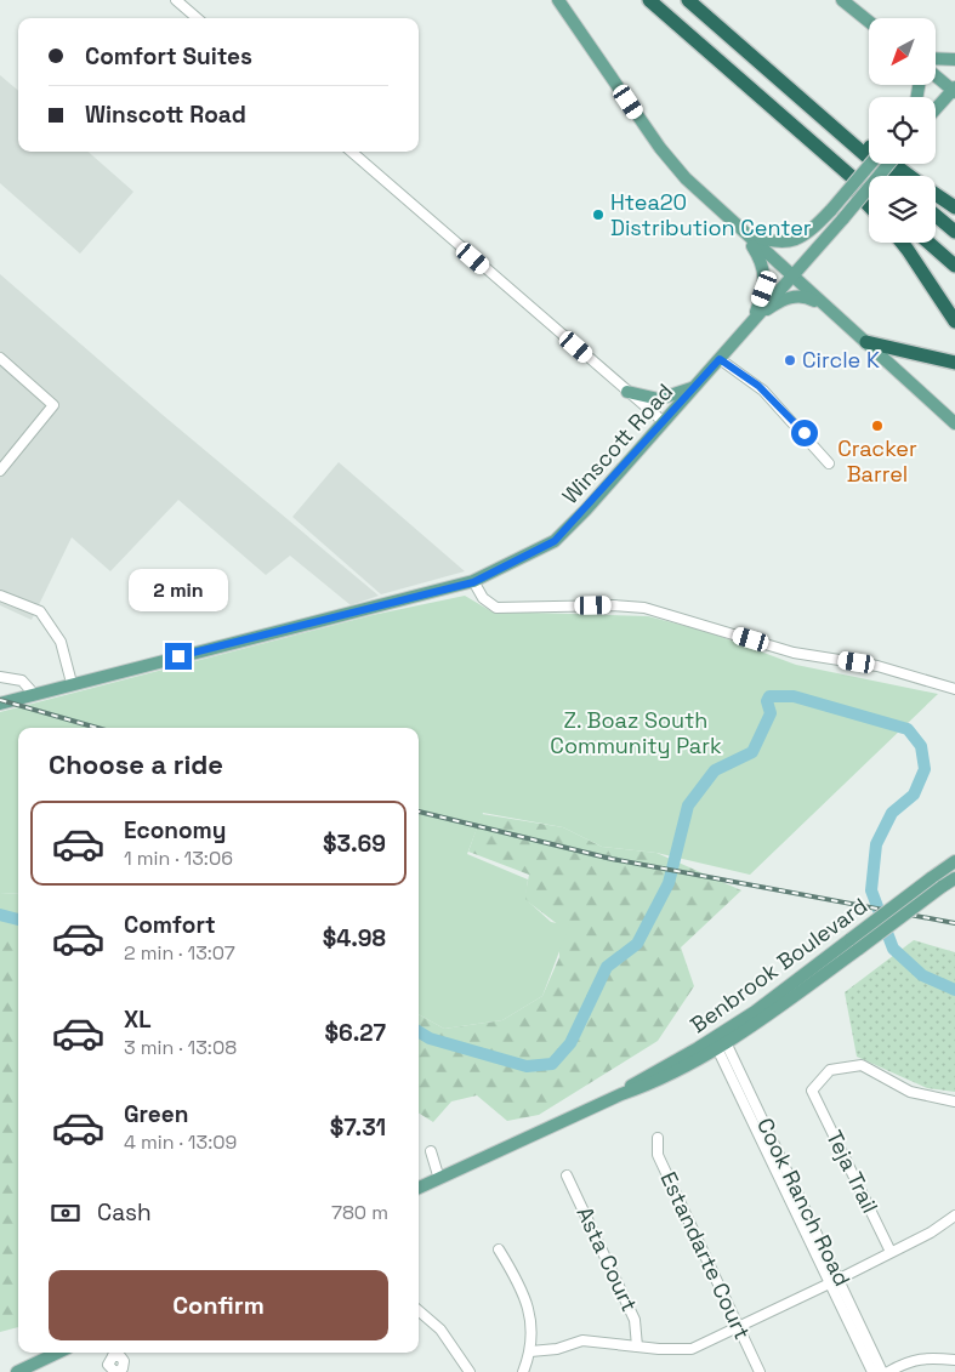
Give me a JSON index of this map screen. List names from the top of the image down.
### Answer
{
  "streets": {
    "main road": ["Winscott Road", "Benbrook Boulevard"],
    "street": [
      "Teja Trail",
      "Cook Ranch Road",
      "Estandarte Court",
      "Asta Court"
    ]
  },
  "crossings": [
    ["Benbrook Boulevard", "Cook Ranch Road"]
  ],
  "parks": ["Z. Boaz South Community Park"],
  "places": ["Htea20 Distribution Center", "Circle K", "Cracker Barrel"],
  "north": "bottom left",
  "page": {
    "banner": ["Comfort Suites", "Winscott Road"],
    "bubble": "2 min",
    "heading": "Choose a ride",
    "list": [
      {
        "name": "Economy",
        "note": "1 min · 13:06",
        "value": "$3.69"
      },
      {
        "name": "Comfort",
        "note": "2 min · 13:07",
        "value": "$4.98"
      },
      {
        "name": "XL",
        "note": "3 min · 13:08",
        "value": "$6.27"
      },
      {
        "name": "Green",
        "note": "4 min · 13:09",
        "value": "$7.31"
      }
    ],
    "pay": ["Cash", "780 m"],
    "buttons": "Confirm"
  }
}
